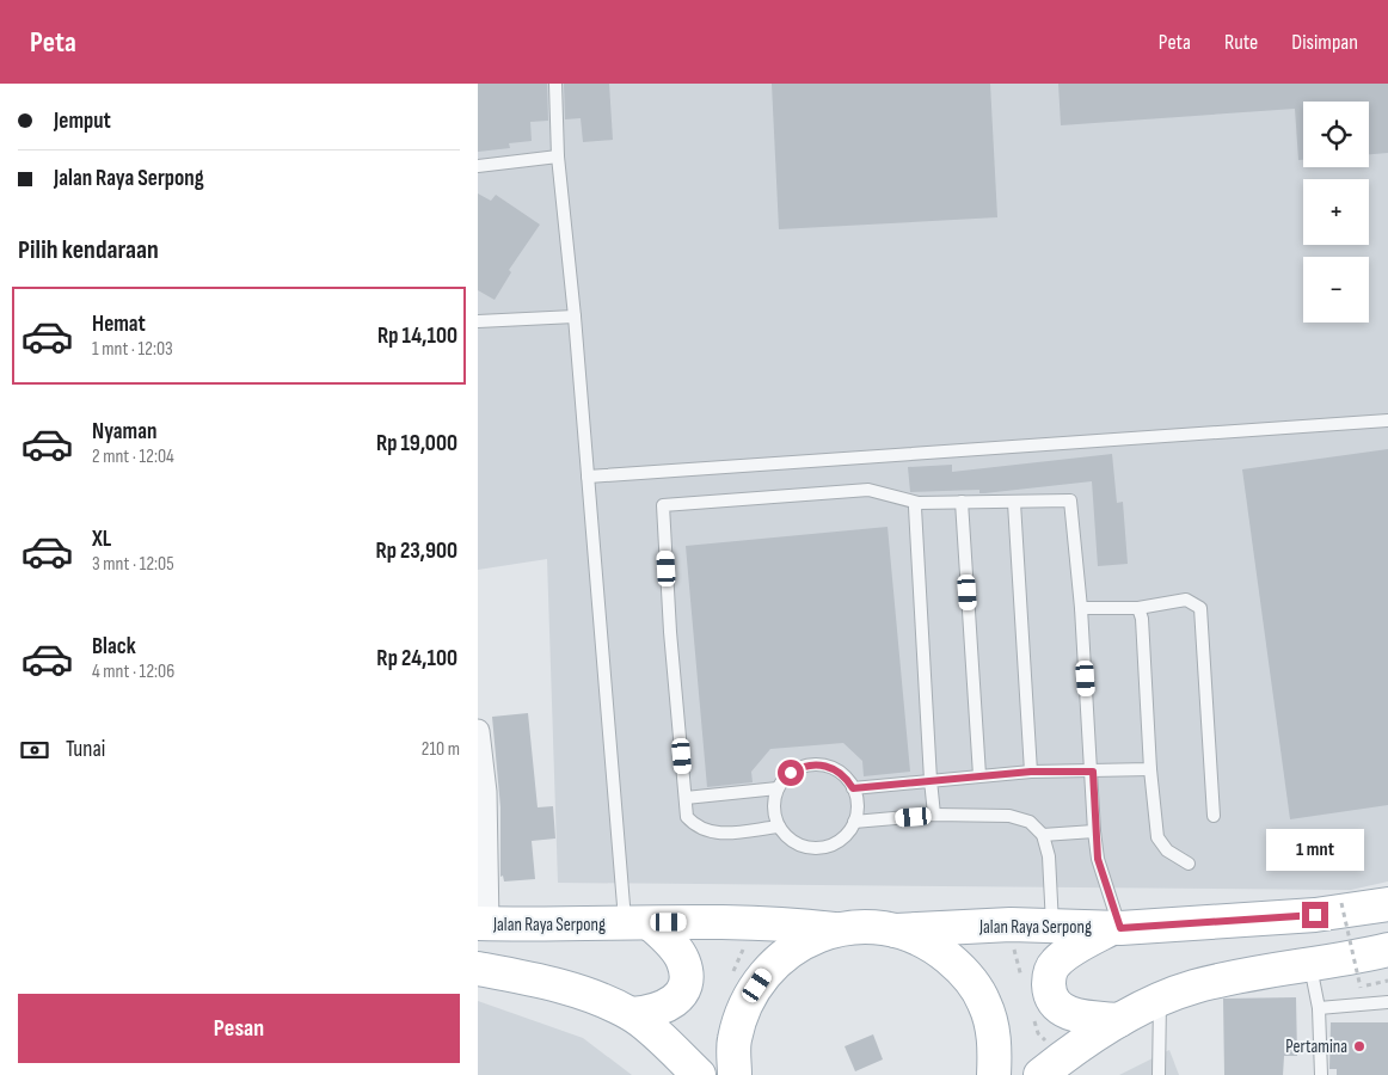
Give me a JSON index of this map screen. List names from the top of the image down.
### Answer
{
  "streets": {
    "main road": ["Jalan Raya Serpong"]
  },
  "places": ["Pertamina"],
  "page": {
    "header": "Peta",
    "nav": ["Peta", "Rute", "Disimpan"],
    "banner": ["Jemput", "Jalan Raya Serpong"],
    "map_buttons": ["+", "−"],
    "heading": "Pilih kendaraan",
    "list": [
      {
        "name": "Hemat",
        "note": "1 mnt · 12:03",
        "value": "Rp 14,100"
      },
      {
        "name": "Nyaman",
        "note": "2 mnt · 12:04",
        "value": "Rp 19,000"
      },
      {
        "name": "XL",
        "note": "3 mnt · 12:05",
        "value": "Rp 23,900"
      },
      {
        "name": "Black",
        "note": "4 mnt · 12:06",
        "value": "Rp 24,100"
      }
    ],
    "pay": ["Tunai", "210 m"],
    "bubble": "1 mnt",
    "buttons": "Pesan"
  }
}
